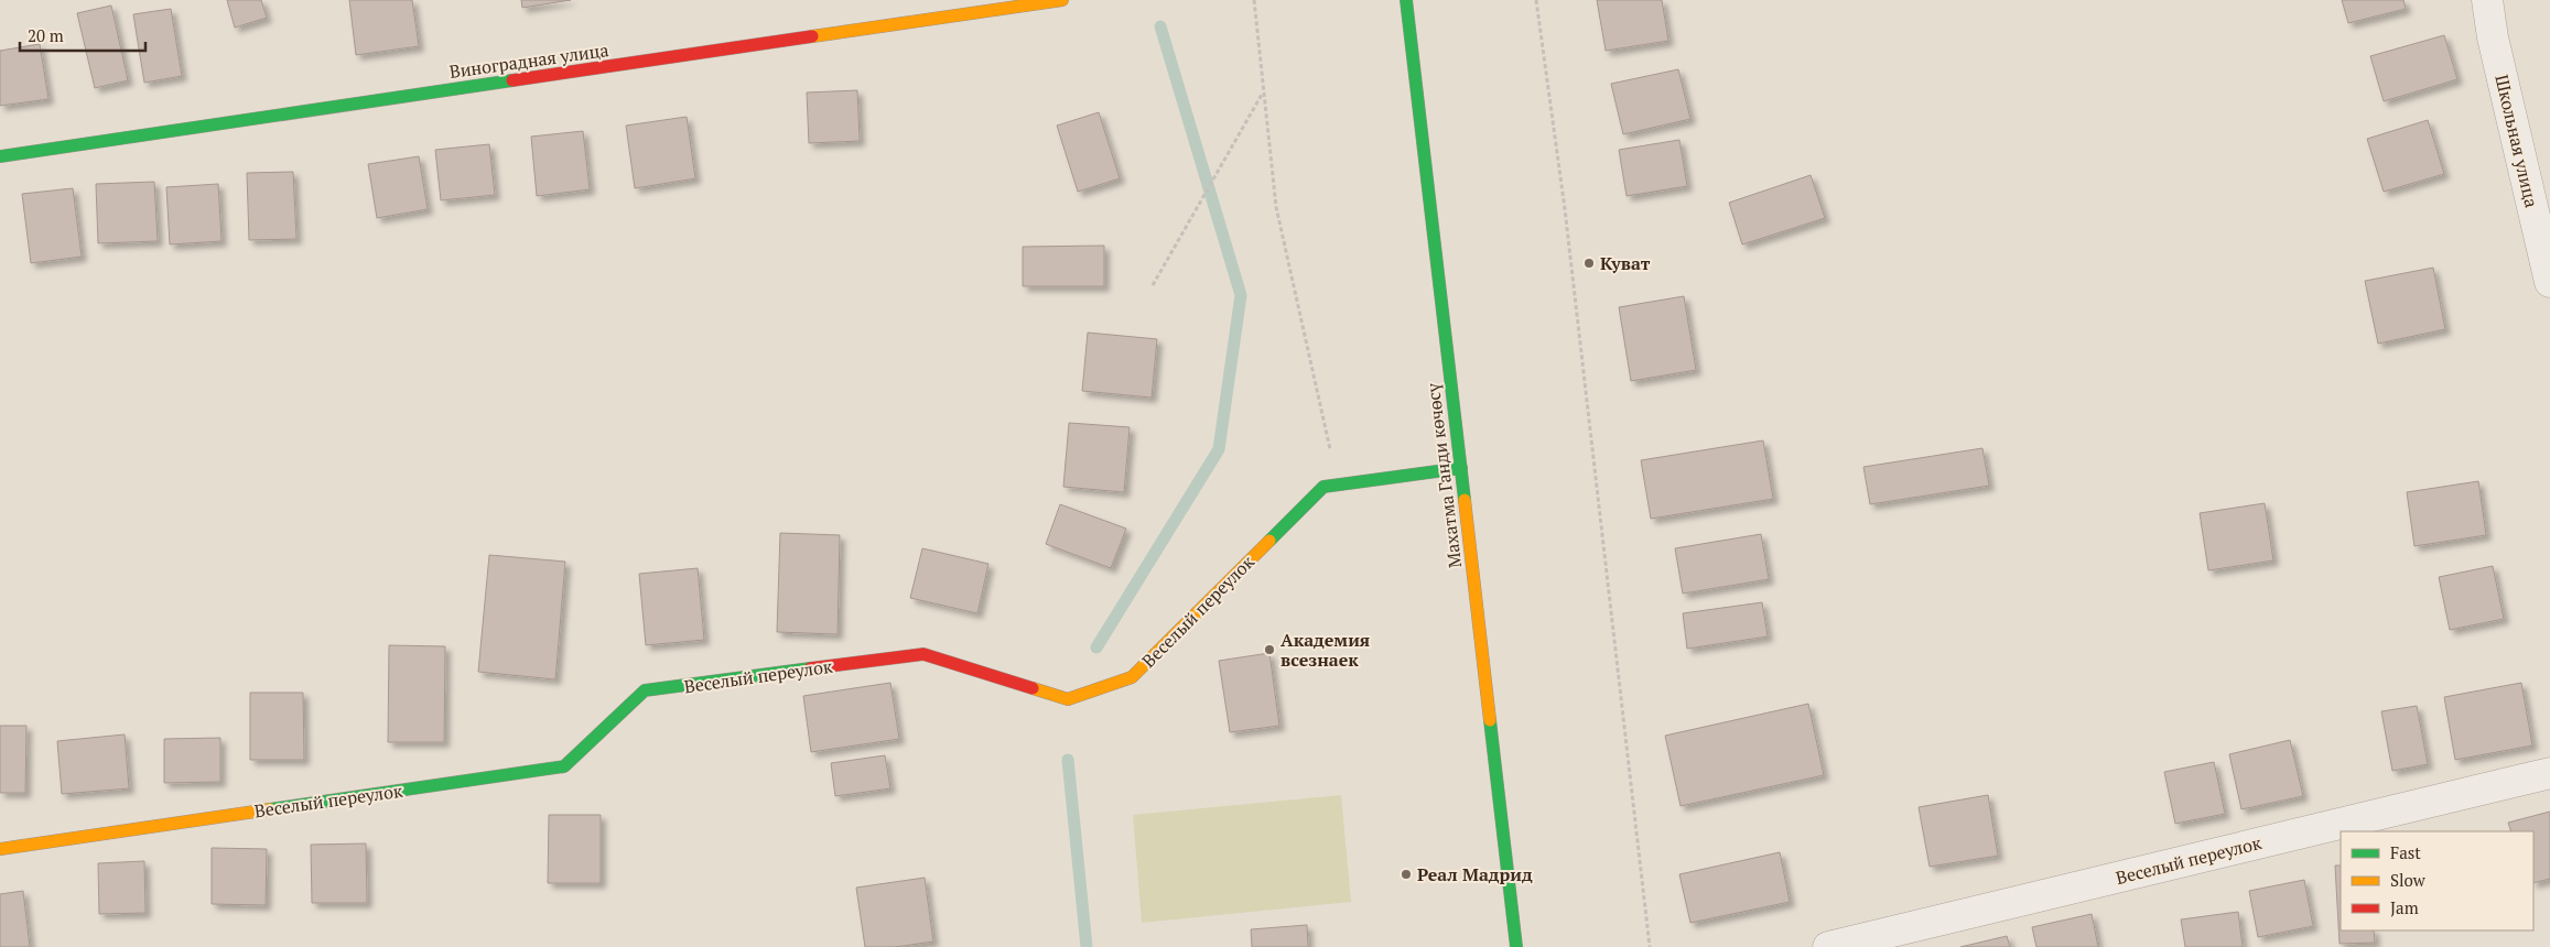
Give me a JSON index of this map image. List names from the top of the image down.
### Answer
{
  "streets": {
    "street": [
      "Виноградная улица",
      "Школьная улица",
      "Махатма Ганди көчөсү",
      "Веселый переулок"
    ]
  },
  "crossings": [
    ["Махатма Ганди көчөсү", "Веселый переулок"]
  ],
  "places": ["Куват", "Академия всезнаек", "Реал Мадрид"],
  "legend": ["Fast", "Slow", "Jam"],
  "scale_bar": "20 m"
}
